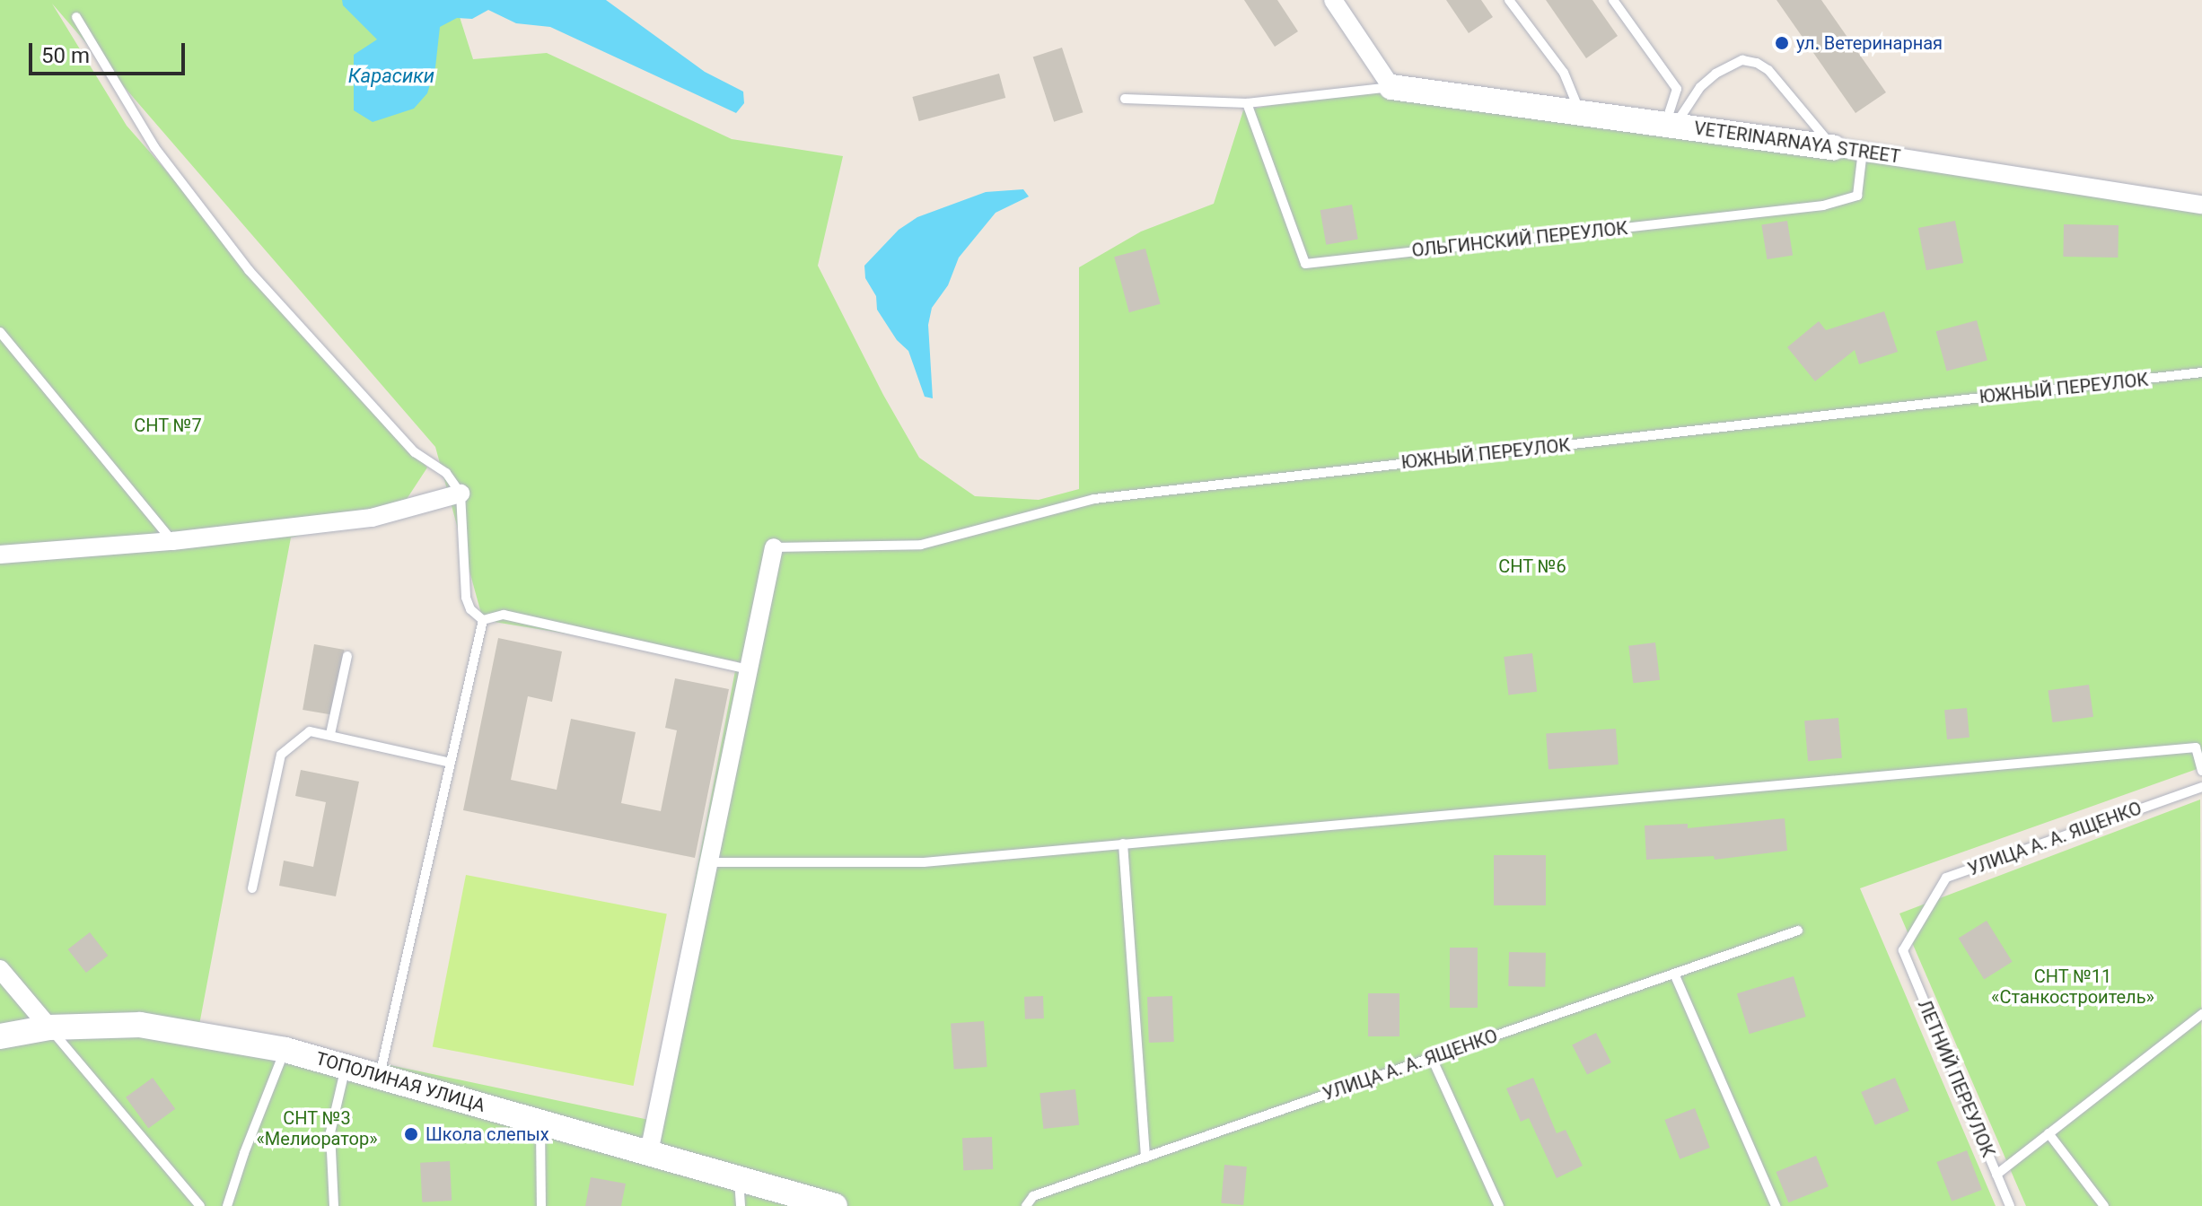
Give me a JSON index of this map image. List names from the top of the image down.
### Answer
{
  "streets": {
    "street": ["VETERINARNAYA STREET", "ТОПОЛИНАЯ УЛИЦА"],
    "lane": [
      "ОЛЬГИНСКИЙ ПЕРЕУЛОК",
      "ЮЖНЫЙ ПЕРЕУЛОК",
      "УЛИЦА А. А. ЯЩЕНКО",
      "ЛЕТНИЙ ПЕРЕУЛОК"
    ]
  },
  "crossings": [
    ["VETERINARNAYA STREET", "ОЛЬГИНСКИЙ ПЕРЕУЛОК"],
    ["УЛИЦА А. А. ЯЩЕНКО", "ЛЕТНИЙ ПЕРЕУЛОК"]
  ],
  "water": ["Карасики"],
  "parks": [
    "СНТ №7",
    "СНТ №6",
    "СНТ №11 «Станкостроитель»",
    "СНТ №3 «Мелиоратор»"
  ],
  "places": ["ул. Ветеринарная", "Школа слепых"],
  "scale_bar": "50 m"
}
